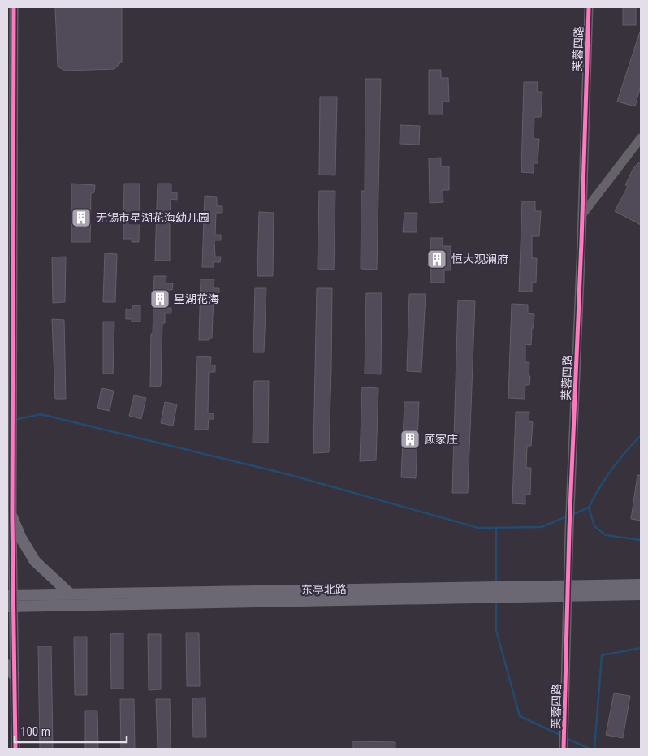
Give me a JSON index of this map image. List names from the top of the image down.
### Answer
{
  "streets": {
    "main road": ["东亭北路"],
    "street": ["芙蓉四路"]
  },
  "crossings": [
    ["芙蓉四路", "东亭北路"]
  ],
  "places": {
    "building": [
      "无锡市星湖花海幼儿园",
      "恒大观澜府",
      "星湖花海",
      "顾家庄"
    ]
  },
  "scale_bar": "100 m"
}
